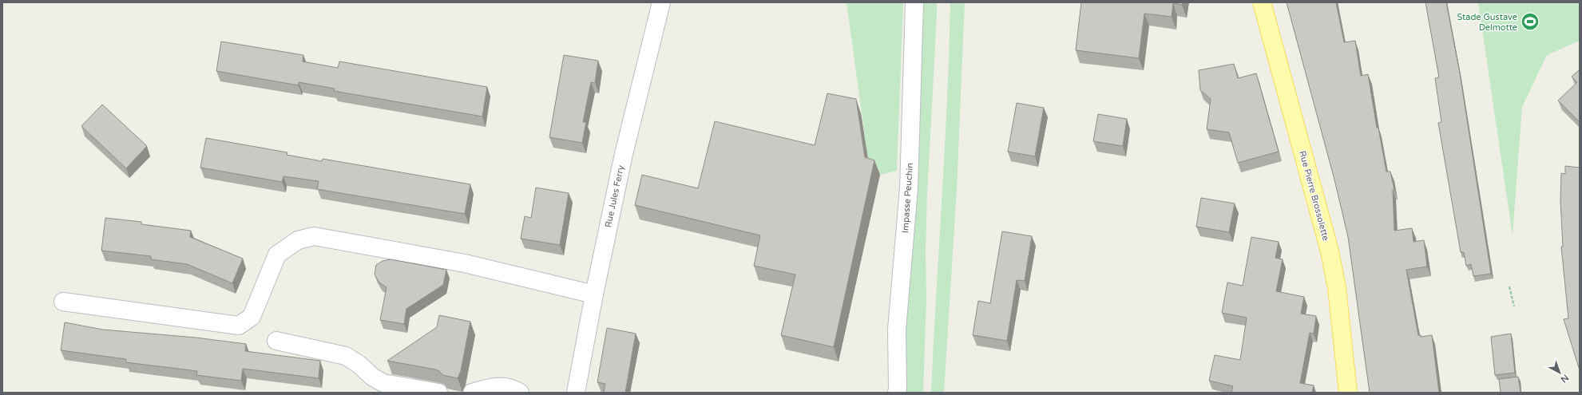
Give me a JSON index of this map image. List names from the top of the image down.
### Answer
{
  "streets": {
    "main road": ["Rue Pierre Brossolette"],
    "street": ["Rue Jules Ferry", "Impasse Peuchin"]
  },
  "places": {
    "sports": ["Stade Gustave Delmotte"]
  },
  "north": "bottom right"
}
